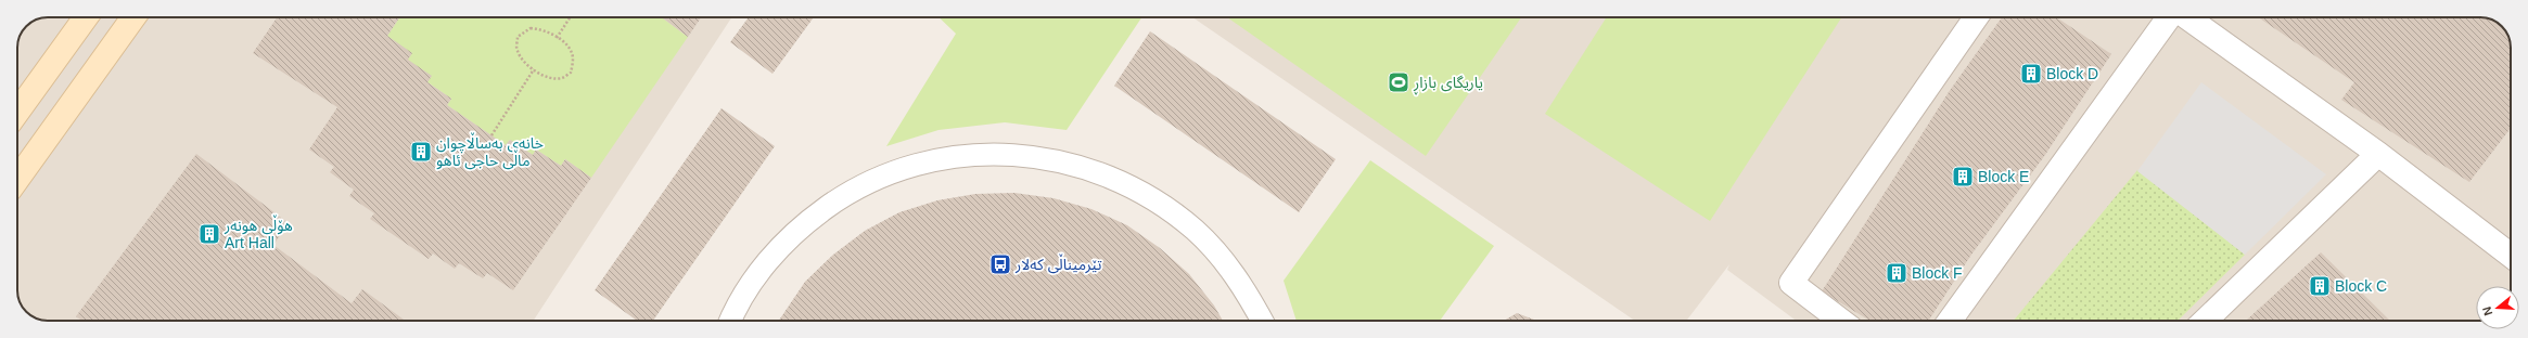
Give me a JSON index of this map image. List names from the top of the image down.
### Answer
{
  "places": {
    "building": [
      "Block D",
      "خانەی بەساڵاچوان ماڵی حاجی ئاهو",
      "Block E",
      "هۆڵی هونەر Art Hall",
      "Block F",
      "Block C"
    ],
    "sports": ["یاریگای بازاڕ"],
    "bus stop": ["تێرمیناڵی کەلار"]
  },
  "north": "left"
}
